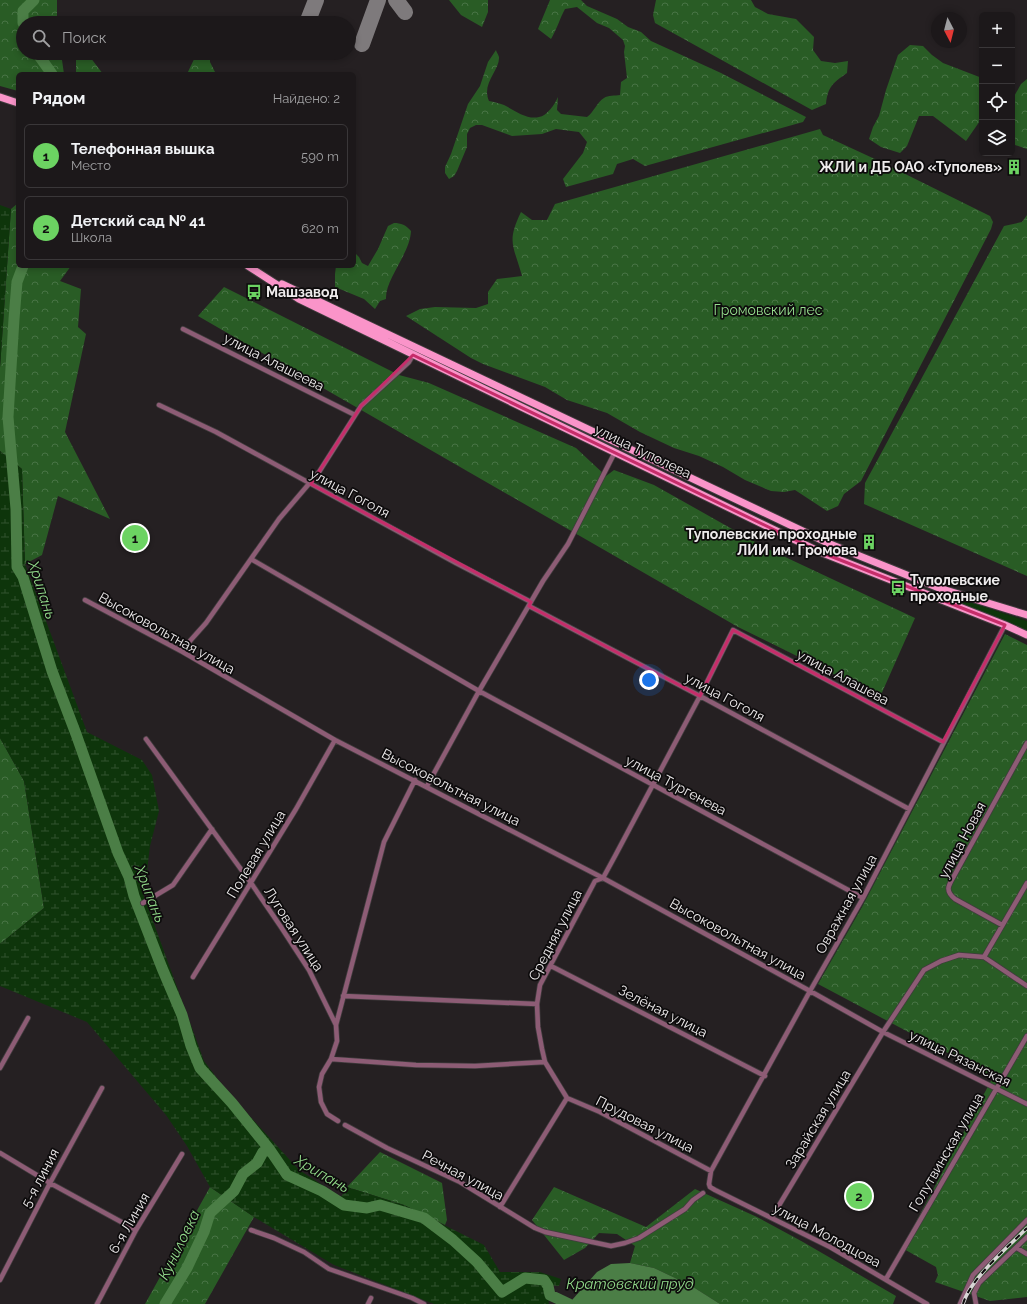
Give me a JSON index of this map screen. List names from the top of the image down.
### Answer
{
  "streets": {
    "main road": ["улица Туполева"],
    "street": [
      "улица Алашеева",
      "улица Гоголя",
      "Высоковольтная улица",
      "улица Алашева",
      "улица Тургенева",
      "улица Новая",
      "Полевая улица",
      "Овражная улица",
      "Луговая улица",
      "Средняя улица",
      "Зелёная улица",
      "улица Рязанская",
      "Зарайская улица",
      "Прудовая улица",
      "Голутвинская улица",
      "Речная улица",
      "5-я линия",
      "6-я Линия",
      "улица Молодцова"
    ]
  },
  "crossings": [
    ["улица Туполева", "Овражная улица"],
    ["улица Гоголя", "Овражная улица"],
    ["улица Гоголя", "Средняя улица"],
    ["Высоковольтная улица", "Полевая улица"],
    ["Высоковольтная улица", "Овражная улица"],
    ["Высоковольтная улица", "Средняя улица"],
    ["Высоковольтная улица", "улица Рязанская"],
    ["Высоковольтная улица", "Зарайская улица"],
    ["улица Алашева", "Овражная улица"],
    ["улица Алашева", "Средняя улица"],
    ["улица Тургенева", "Овражная улица"],
    ["улица Тургенева", "Средняя улица"],
    ["Полевая улица", "Луговая улица"],
    ["Овражная улица", "Зелёная улица"],
    ["Овражная улица", "Прудовая улица"],
    ["Овражная улица", "улица Молодцова"],
    ["Средняя улица", "Зелёная улица"],
    ["Средняя улица", "Прудовая улица"],
    ["улица Рязанская", "Зарайская улица"],
    ["улица Рязанская", "Голутвинская улица"],
    ["Зарайская улица", "улица Молодцова"],
    ["Прудовая улица", "улица Молодцова"],
    ["Голутвинская улица", "улица Молодцова"]
  ],
  "water": ["Хрипань", "Куниловка", "Кратовский пруд"],
  "parks": ["Громовский лес"],
  "places": {
    "building": ["ЖЛИ и ДБ ОАО «Туполев»", "Туполевские проходные ЛИИ им. Громова"],
    "bus stop": ["Машзавод", "Туполевские проходные"]
  },
  "north": "bottom",
  "page": {
    "map_buttons": ["+", "−"],
    "search": "Поиск",
    "heading": ["Рядом", "Найдено: 2"],
    "list": [
      {
        "mark": "1",
        "name": "Телефонная вышка",
        "note": "Место",
        "value": "590 m"
      },
      {
        "mark": "2",
        "name": "Детский сад № 41",
        "note": "Школа",
        "value": "620 m"
      }
    ],
    "pins": ["1", "2"]
  }
}
